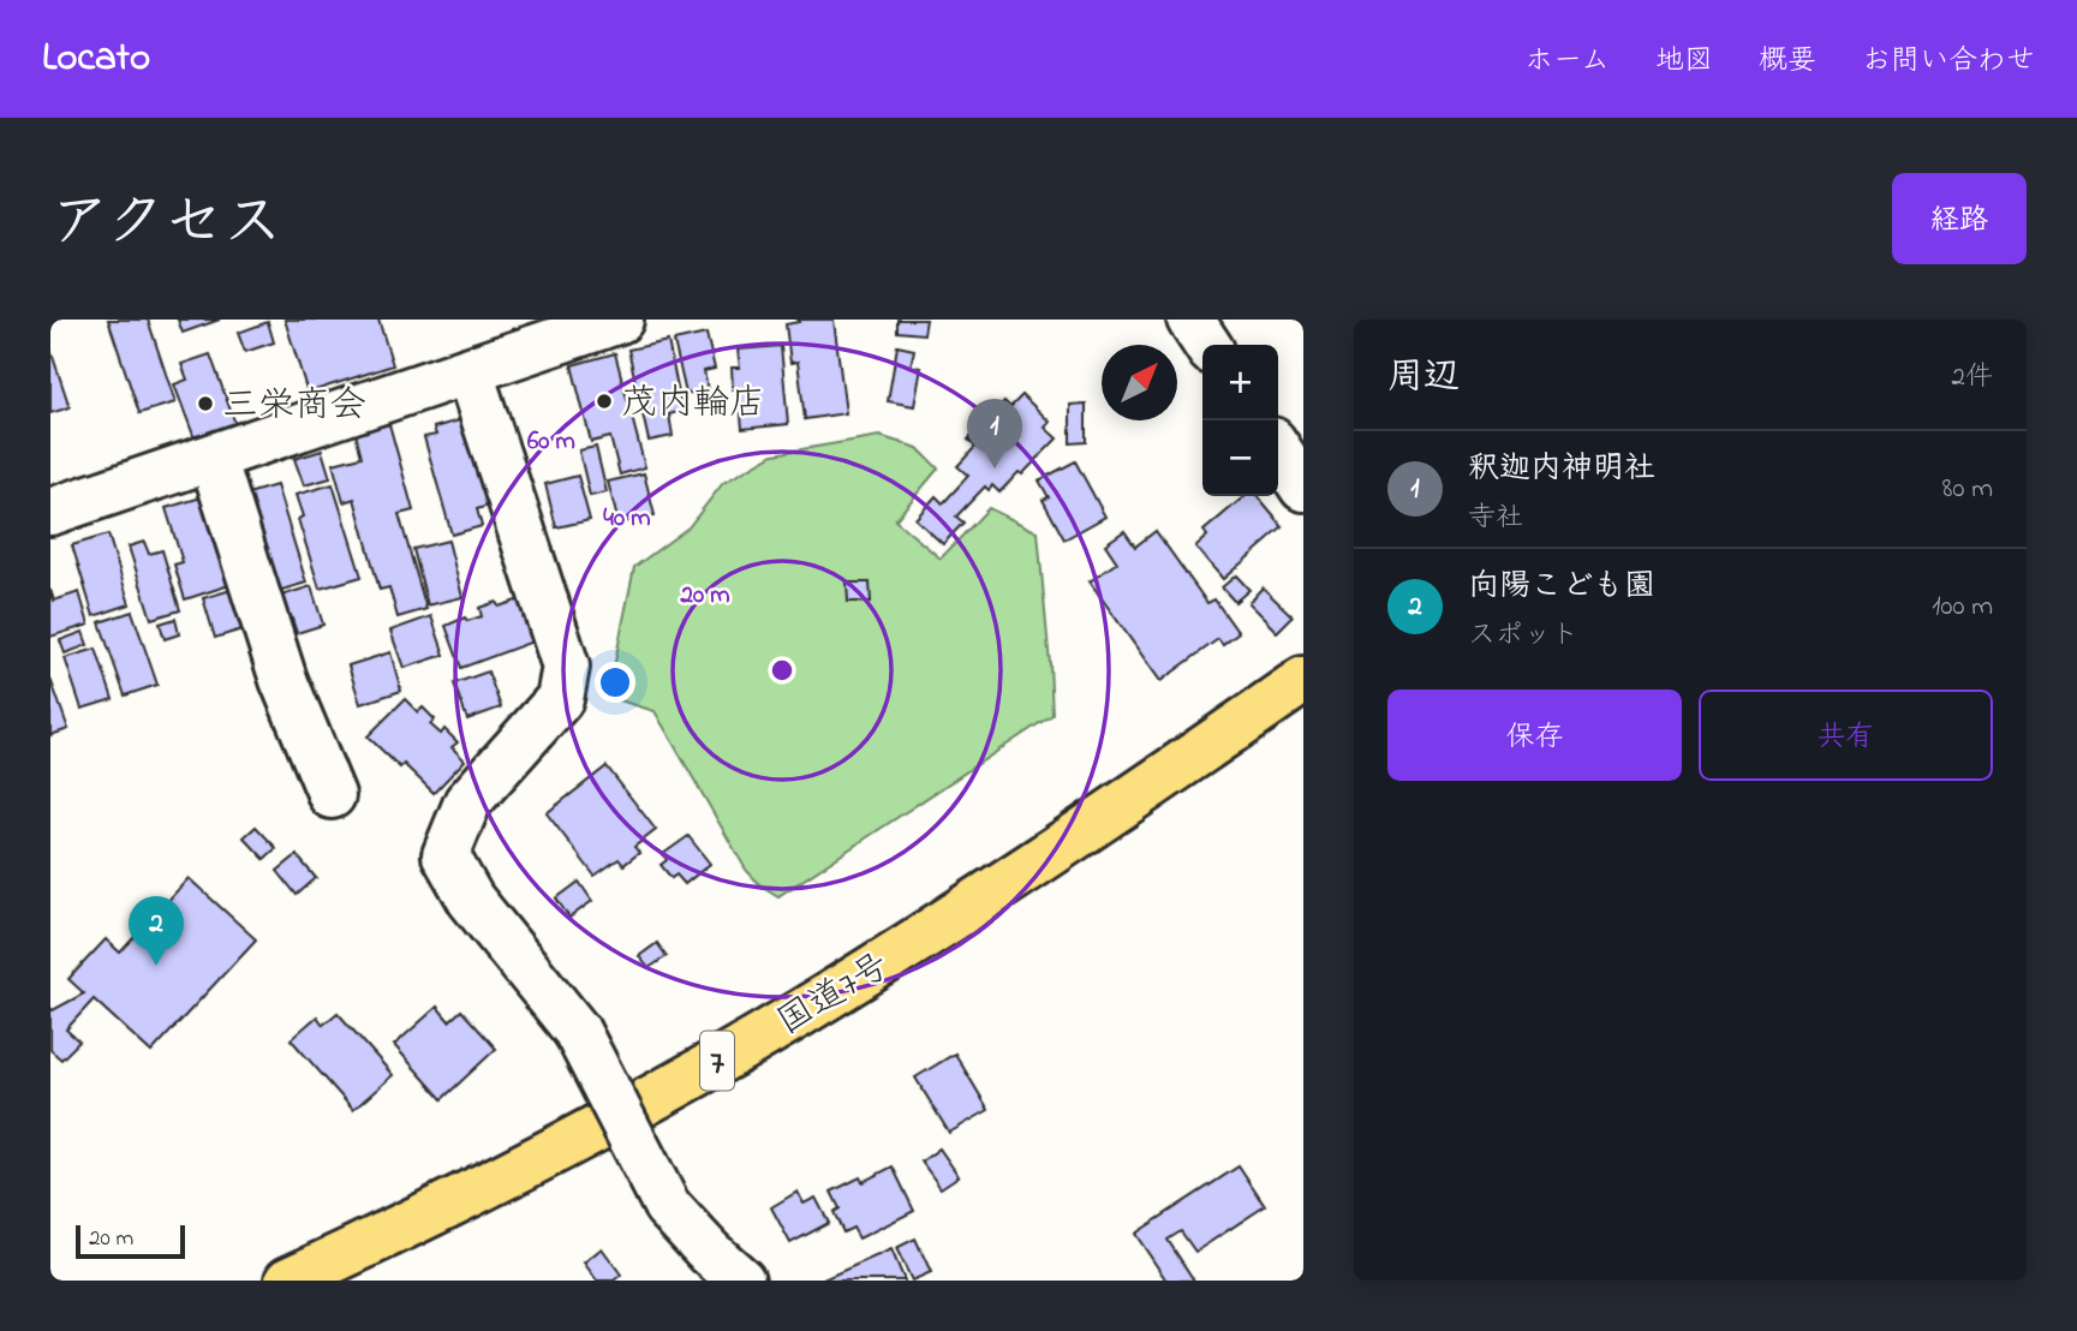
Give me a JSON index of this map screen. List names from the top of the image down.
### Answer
{
  "streets": {
    "highway": ["国道7号", "7"]
  },
  "places": ["茂内輪店", "三栄商会"],
  "scale_bar": "20 m",
  "north": "top right",
  "page": {
    "header": "Locato",
    "nav": [
      "ホーム",
      "地図",
      "概要",
      "お問い合わせ"
    ],
    "title": "アクセス",
    "buttons": [
      "経路",
      ["保存", "共有"]
    ],
    "heading": ["周辺", "2件"],
    "map_buttons": ["+", "−"],
    "pins": ["1", "2"],
    "list": [
      {
        "mark": "1",
        "name": "釈迦内神明社",
        "note": "寺社",
        "value": "80 m"
      },
      {
        "mark": "2",
        "name": "向陽こども園",
        "note": "スポット",
        "value": "100 m"
      }
    ],
    "scale": "20 m"
  },
  "rings": ["60 m", "40 m", "20 m"]
}
